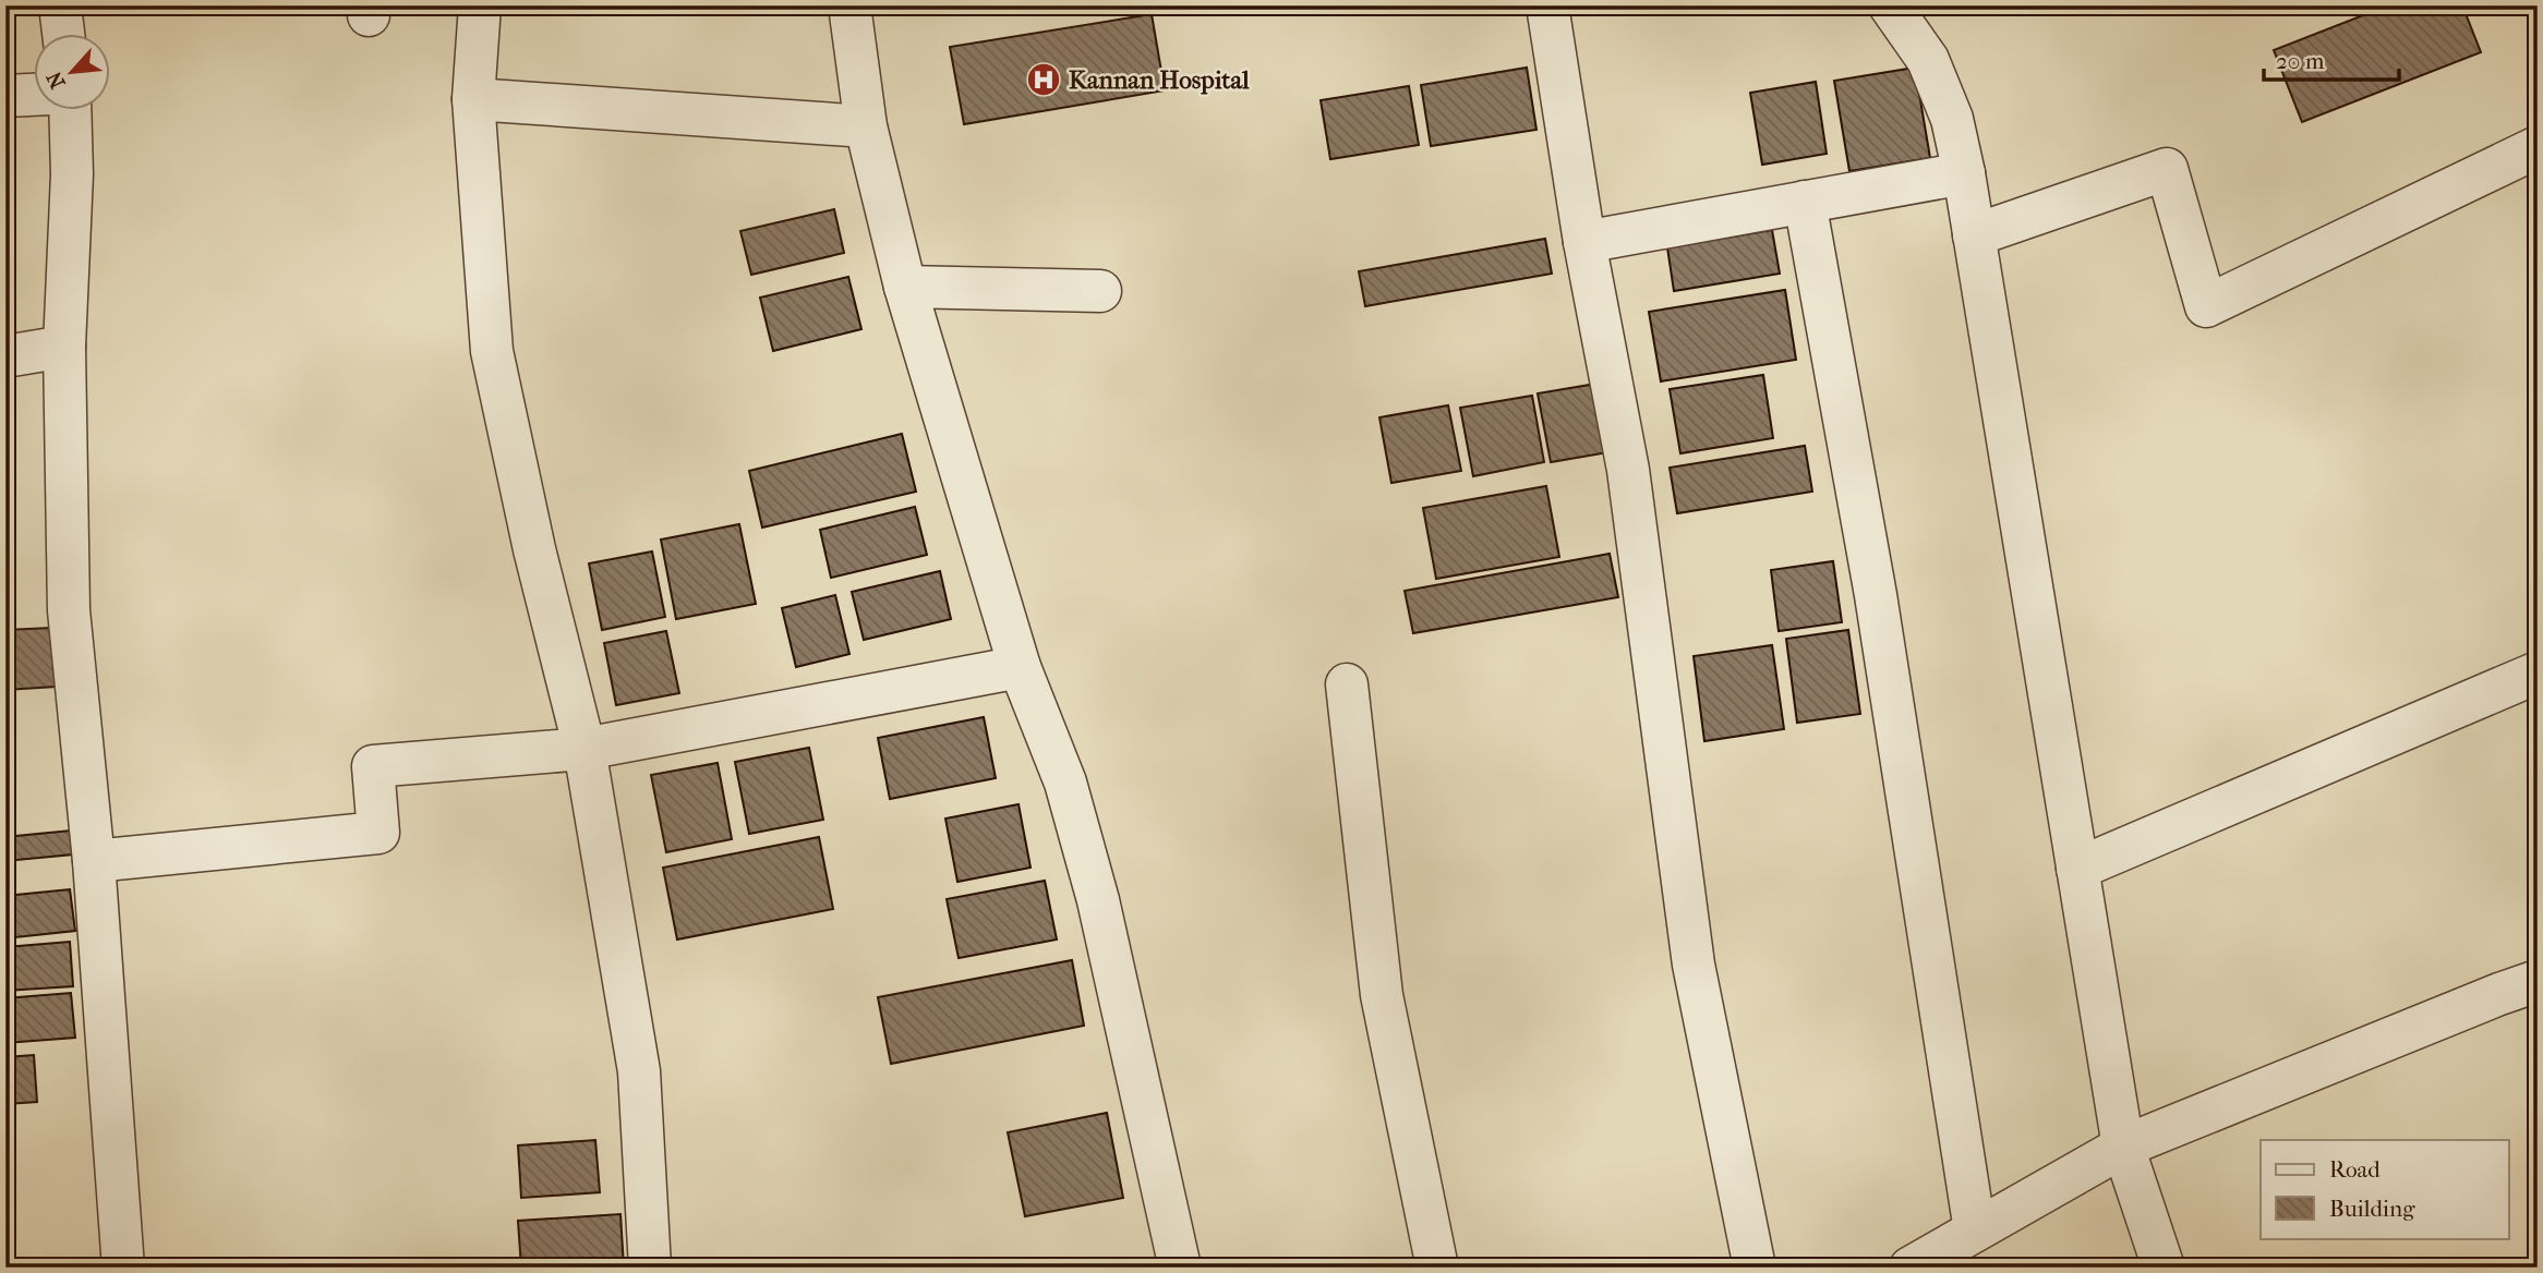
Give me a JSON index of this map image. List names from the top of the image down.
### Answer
{
  "places": {
    "hospital": ["Kannan Hospital"]
  },
  "legend": ["Road", "Building"],
  "scale_bar": "20 m",
  "north": "bottom left"
}
